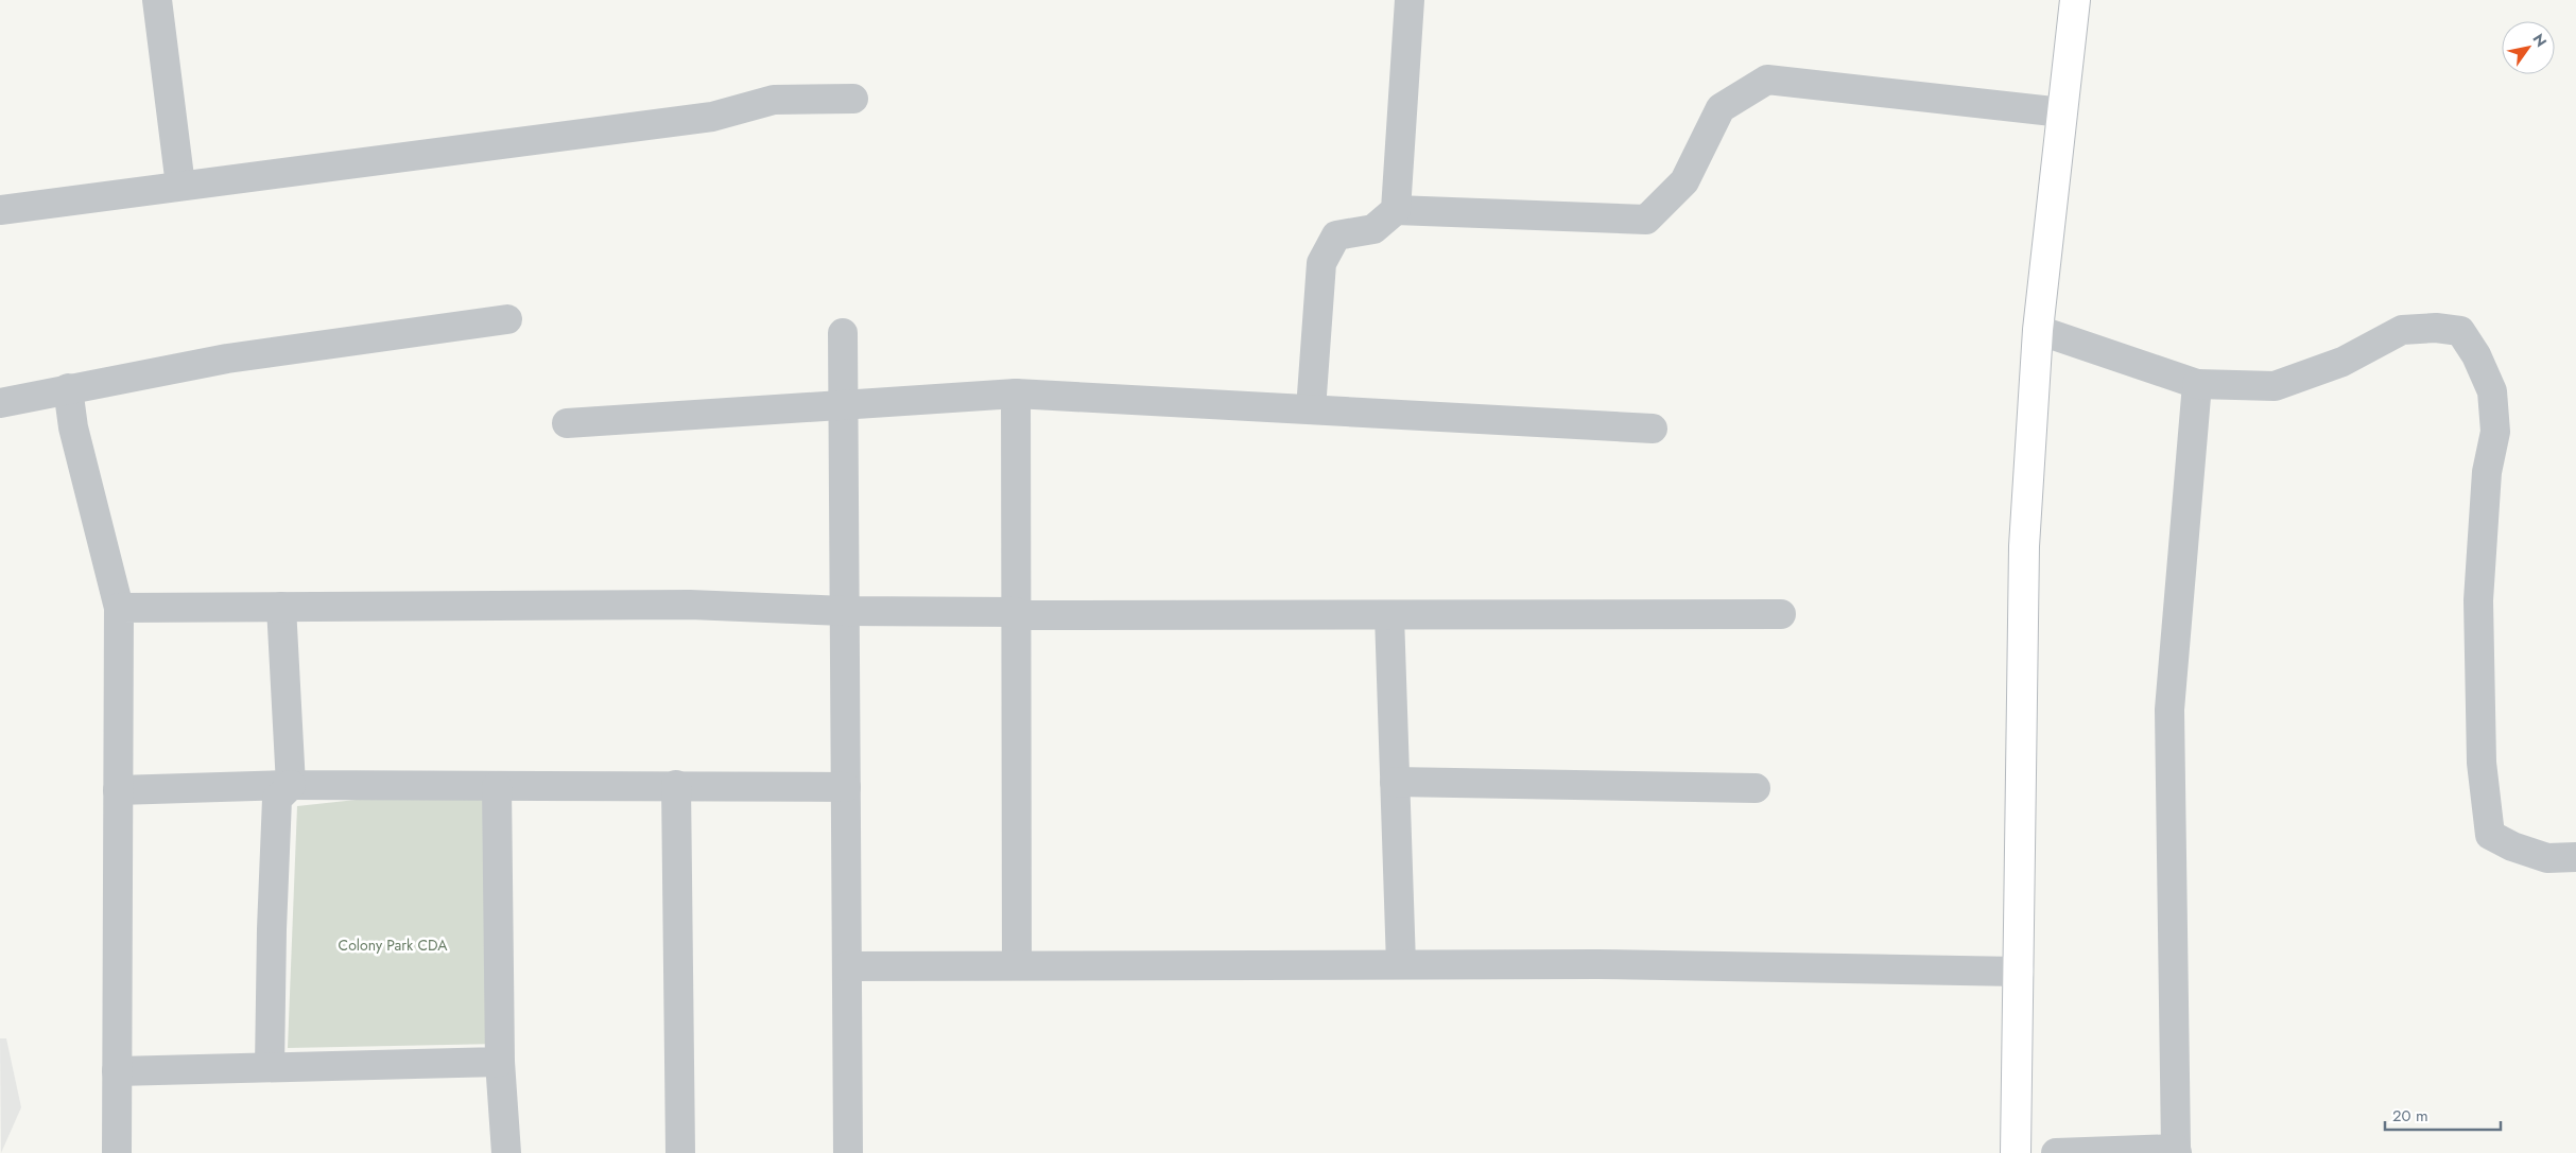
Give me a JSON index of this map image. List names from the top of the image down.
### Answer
{
  "parks": ["Colony Park CDA"],
  "scale_bar": "20 m",
  "north": "top right"
}
